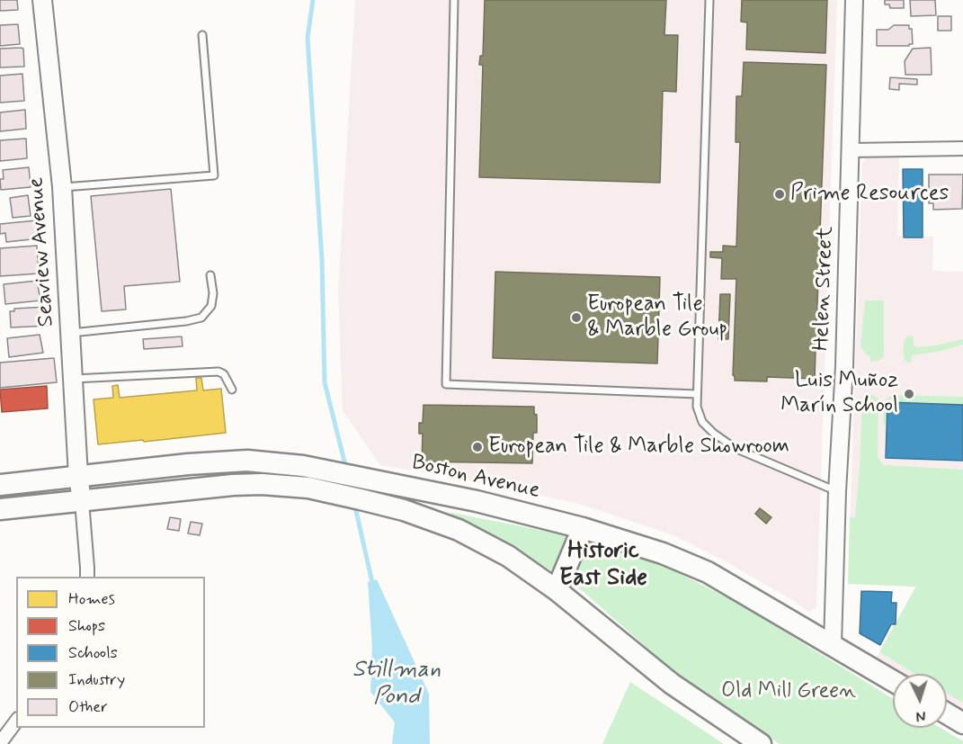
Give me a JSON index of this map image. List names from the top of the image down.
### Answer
{
  "streets": {
    "main road": ["Seaview Avenue", "Boston Avenue"],
    "street": ["Helen Street"]
  },
  "crossings": [
    ["Seaview Avenue", "Boston Avenue"],
    ["Helen Street", "Boston Avenue"]
  ],
  "districts": ["Historic East Side"],
  "water": ["Stillman Pond"],
  "parks": ["Old Mill Green"],
  "places": [
    "Prime Resources",
    "European Tile & Marble Group",
    "Luis Muñoz Marín School",
    "European Tile & Marble Showroom"
  ],
  "legend": [
    "Homes",
    "Shops",
    "Schools",
    "Industry",
    "Other"
  ],
  "north": "bottom"
}
